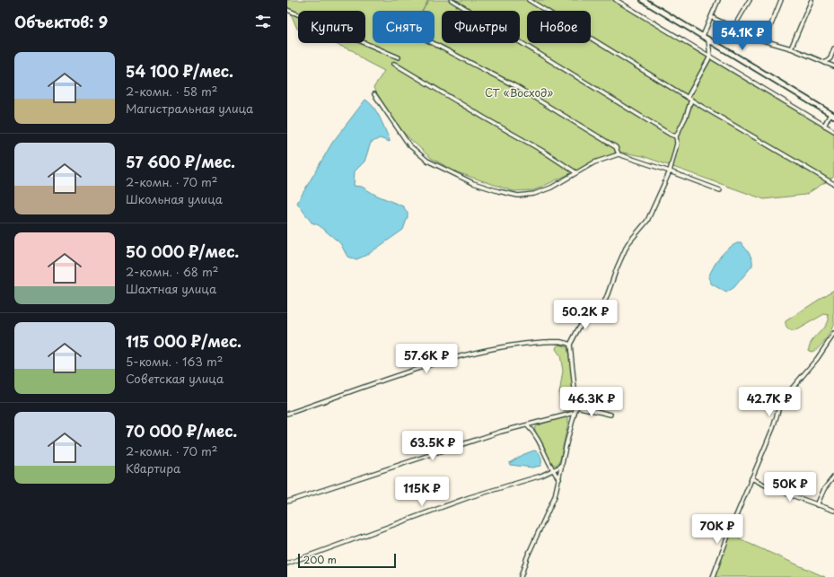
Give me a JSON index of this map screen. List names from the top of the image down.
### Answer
{
  "parks": ["СТ «Восход»"],
  "scale_bar": "200 m",
  "page": {
    "heading": "Объектов: 9",
    "chip": [
      "Купить",
      "Снять",
      "Фильтры",
      "Новое"
    ],
    "price": [
      "54.1K ₽",
      "50.2K ₽",
      "57.6K ₽",
      "46.3K ₽",
      "42.7K ₽",
      "63.5K ₽",
      "50K ₽",
      "115K ₽",
      "70K ₽"
    ],
    "list": [
      {
        "name": "54 100 ₽/мес.",
        "note": "2-комн. · 58 m² · Магистральная улица"
      },
      {
        "name": "57 600 ₽/мес.",
        "note": "2-комн. · 70 m² · Школьная улица"
      },
      {
        "name": "50 000 ₽/мес.",
        "note": "2-комн. · 68 m² · Шахтная улица"
      },
      {
        "name": "115 000 ₽/мес.",
        "note": "5-комн. · 163 m² · Советская улица"
      },
      {
        "name": "70 000 ₽/мес.",
        "note": "2-комн. · 70 m² · Квартира"
      }
    ],
    "scale": "200 m"
  }
}
